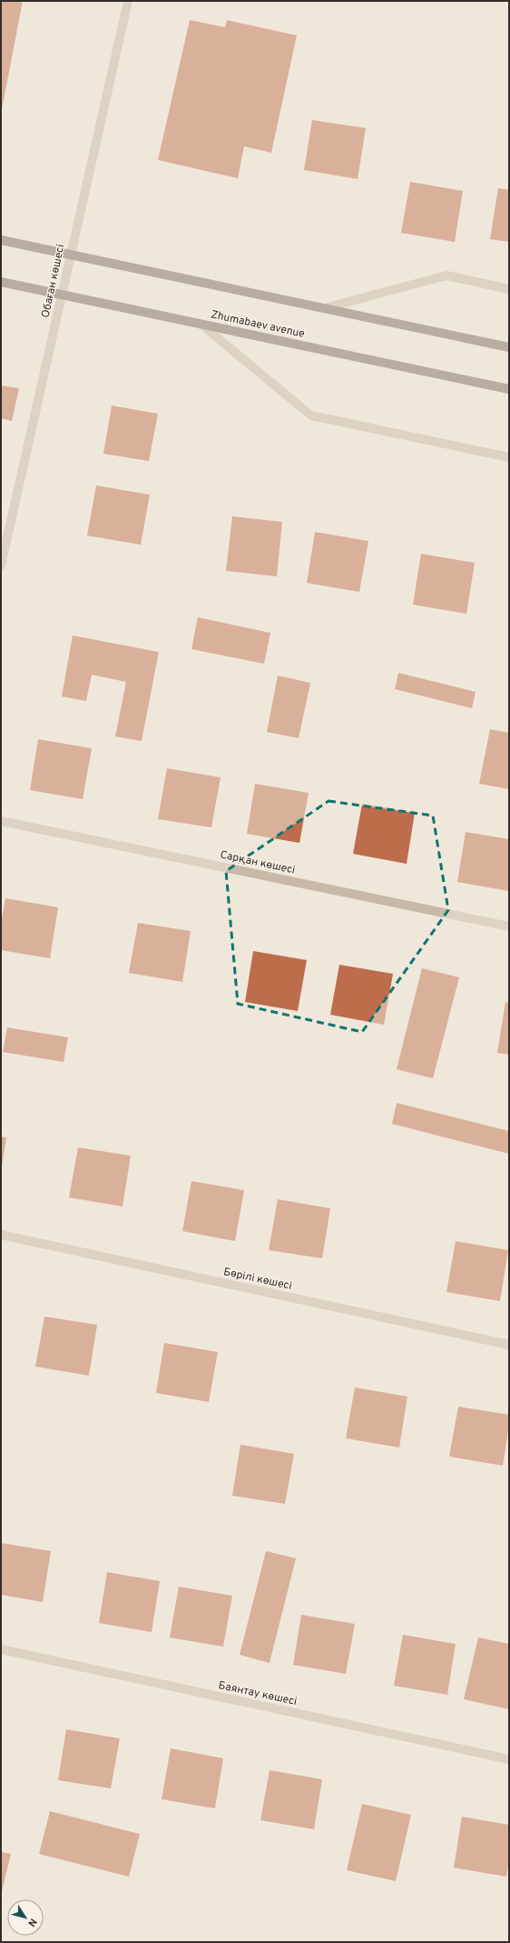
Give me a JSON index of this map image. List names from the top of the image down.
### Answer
{
  "streets": {
    "main road": ["Zhumabaev avenue"],
    "street": [
      "Обаған көшесі",
      "Сарқан көшесі",
      "Бөрілі көшесі",
      "Баянтау көшесі"
    ]
  },
  "crossings": [
    ["Обаған көшесі", "Zhumabaev avenue"]
  ],
  "north": "bottom right"
}
